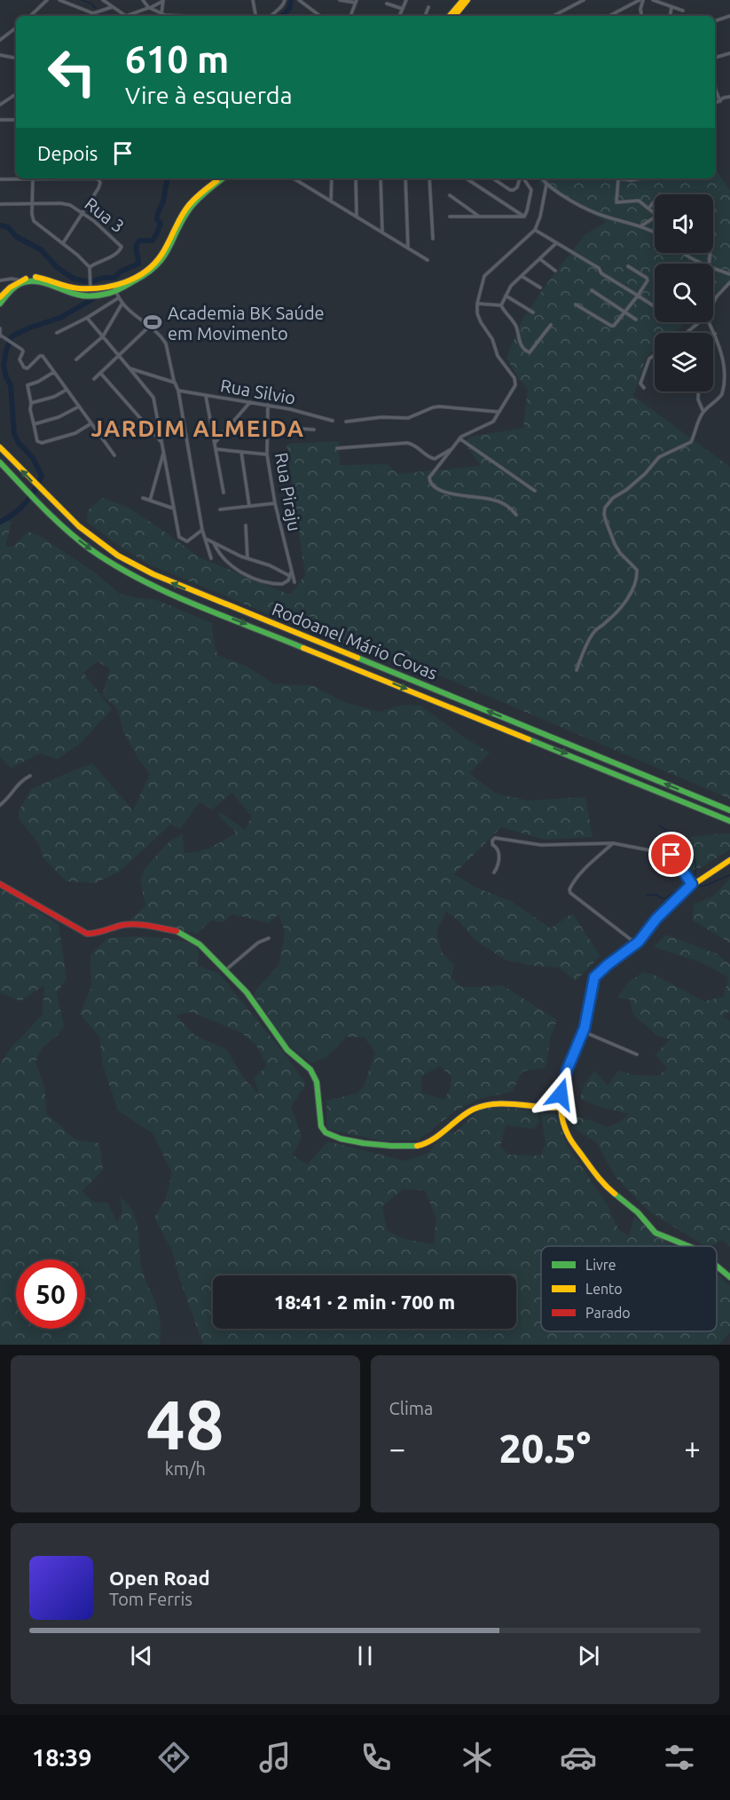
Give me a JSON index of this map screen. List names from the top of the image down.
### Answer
{
  "streets": {
    "main road": ["Rodoanel Mário Covas"],
    "street": ["Rua 3", "Rua Silvio", "Rua Piraju"]
  },
  "crossings": [
    ["Rua Silvio", "Rua Piraju"]
  ],
  "districts": ["JARDIM ALMEIDA"],
  "places": {
    "sports": ["Academia BK Saúde em Movimento"]
  },
  "legend": ["Livre", "Lento", "Parado"],
  "page": {
    "turn": ["610 m", "Vire à esquerda"],
    "then": "Depois",
    "limit": "50",
    "trip": "18:41 · 2 min · 700 m",
    "tile": [
      ["48", "km/h"],
      "Clima"
    ],
    "heat": ["−", "20.5°", "+"],
    "song": ["Open Road", "Tom Ferris"],
    "tabs": "18:39"
  }
}
